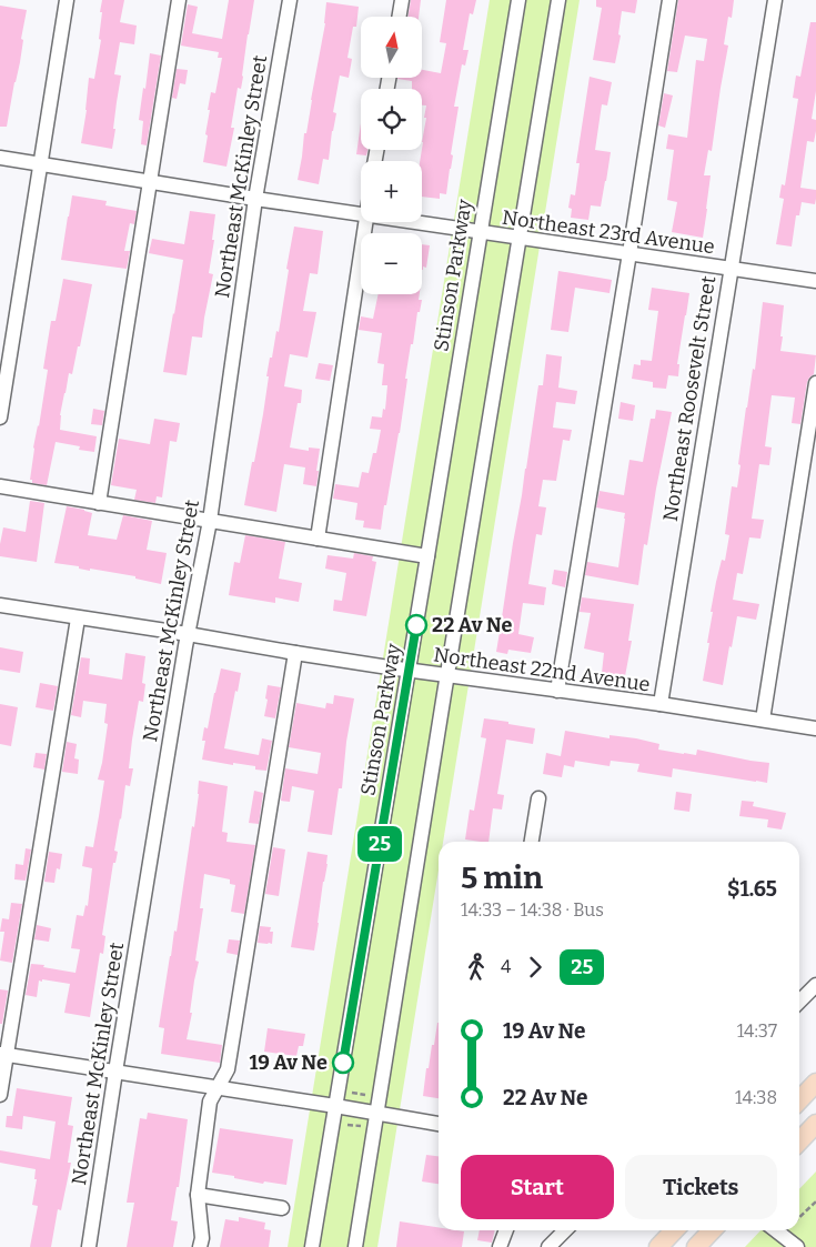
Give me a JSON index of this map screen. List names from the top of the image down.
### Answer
{
  "streets": {
    "street": [
      "Northeast McKinley Street",
      "Northeast 23rd Avenue",
      "Stinson Parkway",
      "Northeast Roosevelt Street",
      "Northeast 22nd Avenue"
    ]
  },
  "crossings": [
    ["Northeast McKinley Street", "Northeast 23rd Avenue"],
    ["Northeast McKinley Street", "Northeast 22nd Avenue"],
    ["Northeast 23rd Avenue", "Stinson Parkway"],
    ["Northeast 23rd Avenue", "Northeast Roosevelt Street"],
    ["Stinson Parkway", "Northeast 22nd Avenue"],
    ["Northeast Roosevelt Street", "Northeast 22nd Avenue"]
  ],
  "places": ["22 Av Ne", "19 Av Ne"],
  "lines": ["bus line 25"],
  "north": "top",
  "page": {
    "on_map": "25",
    "map_buttons": ["+", "−"],
    "heading": ["5 min", "14:33 – 14:38 · Bus", "$1.65"],
    "legs": ["4", "25"],
    "list": [
      {
        "name": "19 Av Ne",
        "value": "14:37"
      },
      {
        "name": "22 Av Ne",
        "value": "14:38"
      }
    ],
    "buttons": ["Start", "Tickets"]
  }
}
